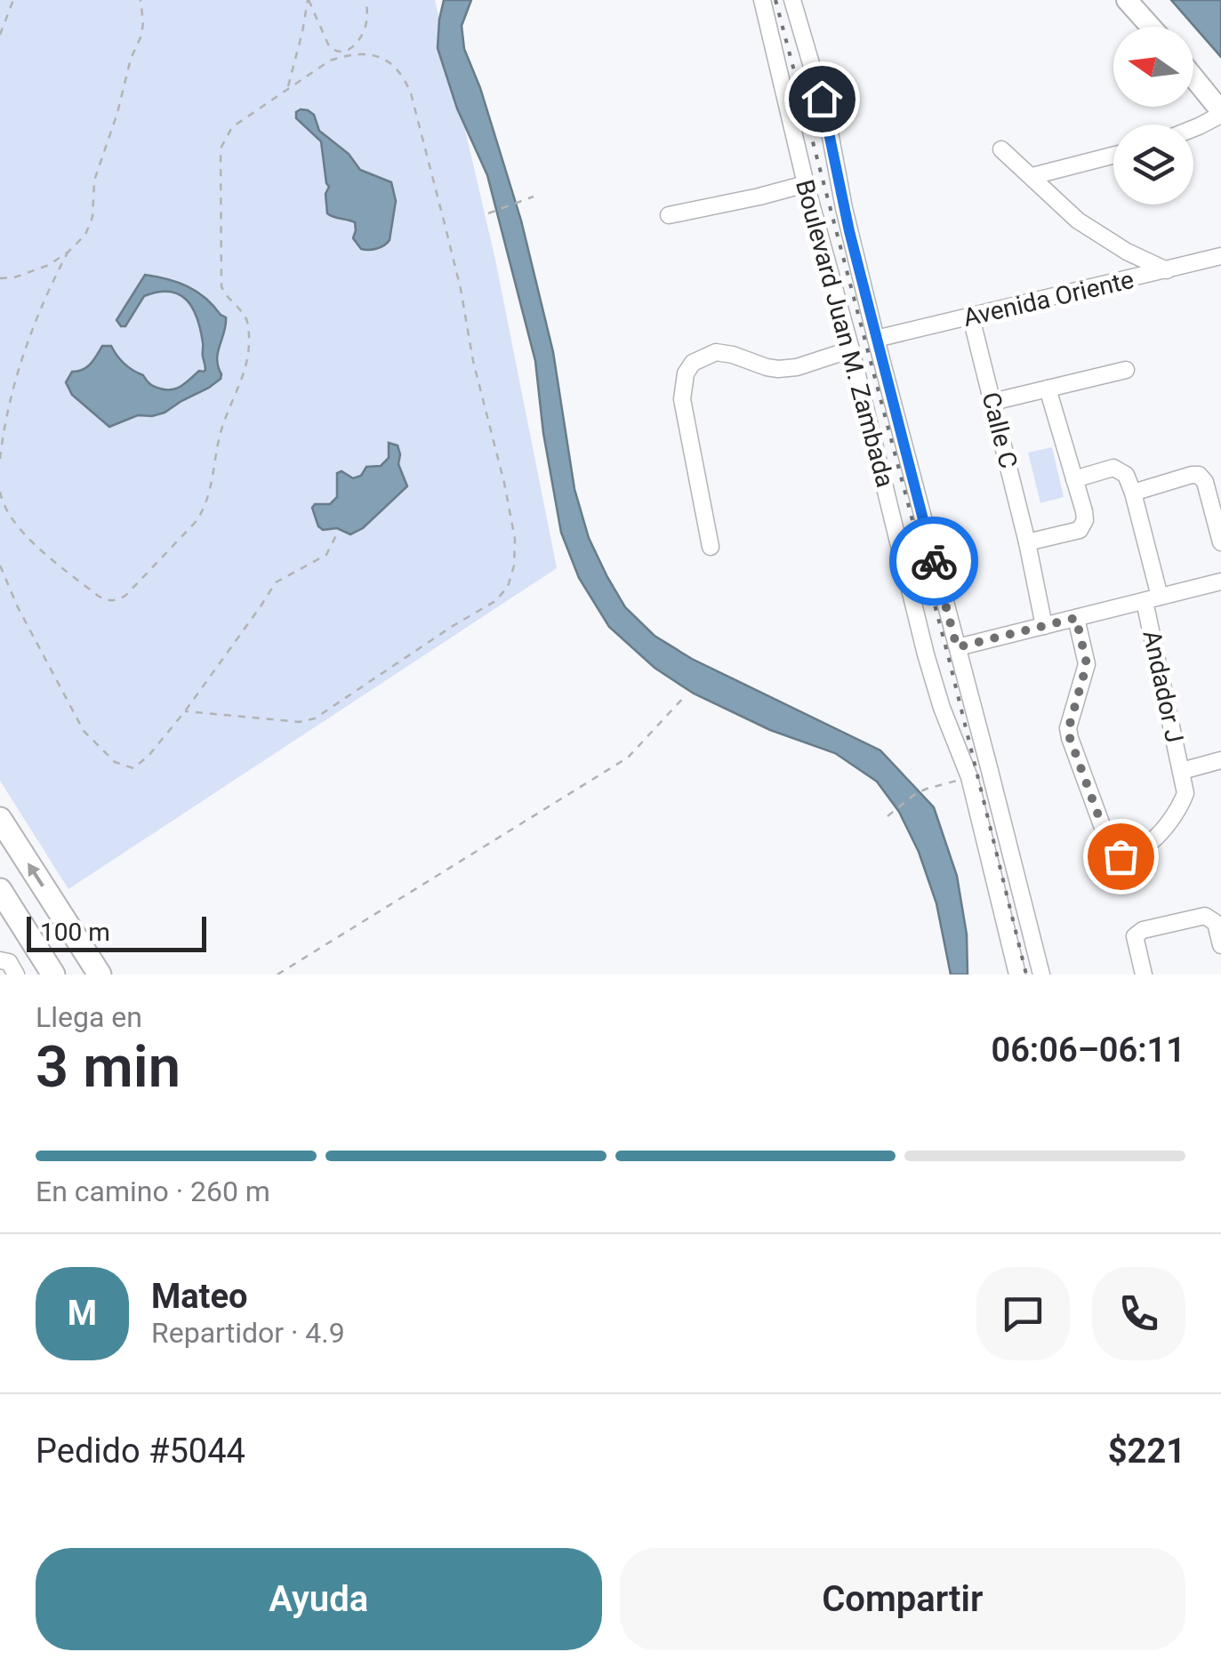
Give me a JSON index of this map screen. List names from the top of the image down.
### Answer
{
  "streets": {
    "street": [
      "Avenida Oriente",
      "Boulevard Juan M. Zambada",
      "Calle C",
      "Andador J"
    ]
  },
  "crossings": [
    ["Avenida Oriente", "Boulevard Juan M. Zambada"],
    ["Avenida Oriente", "Calle C"]
  ],
  "scale_bar": "100 m",
  "north": "left",
  "page": {
    "scale": "100 m",
    "heading": ["3 min", "Llega en", "06:06–06:11"],
    "panel": [
      "Mateo",
      "Repartidor · 4.9",
      "Pedido #5044",
      "$221"
    ],
    "bar": "En camino · 260 m",
    "round": "M",
    "buttons": ["Ayuda", "Compartir"]
  }
}
